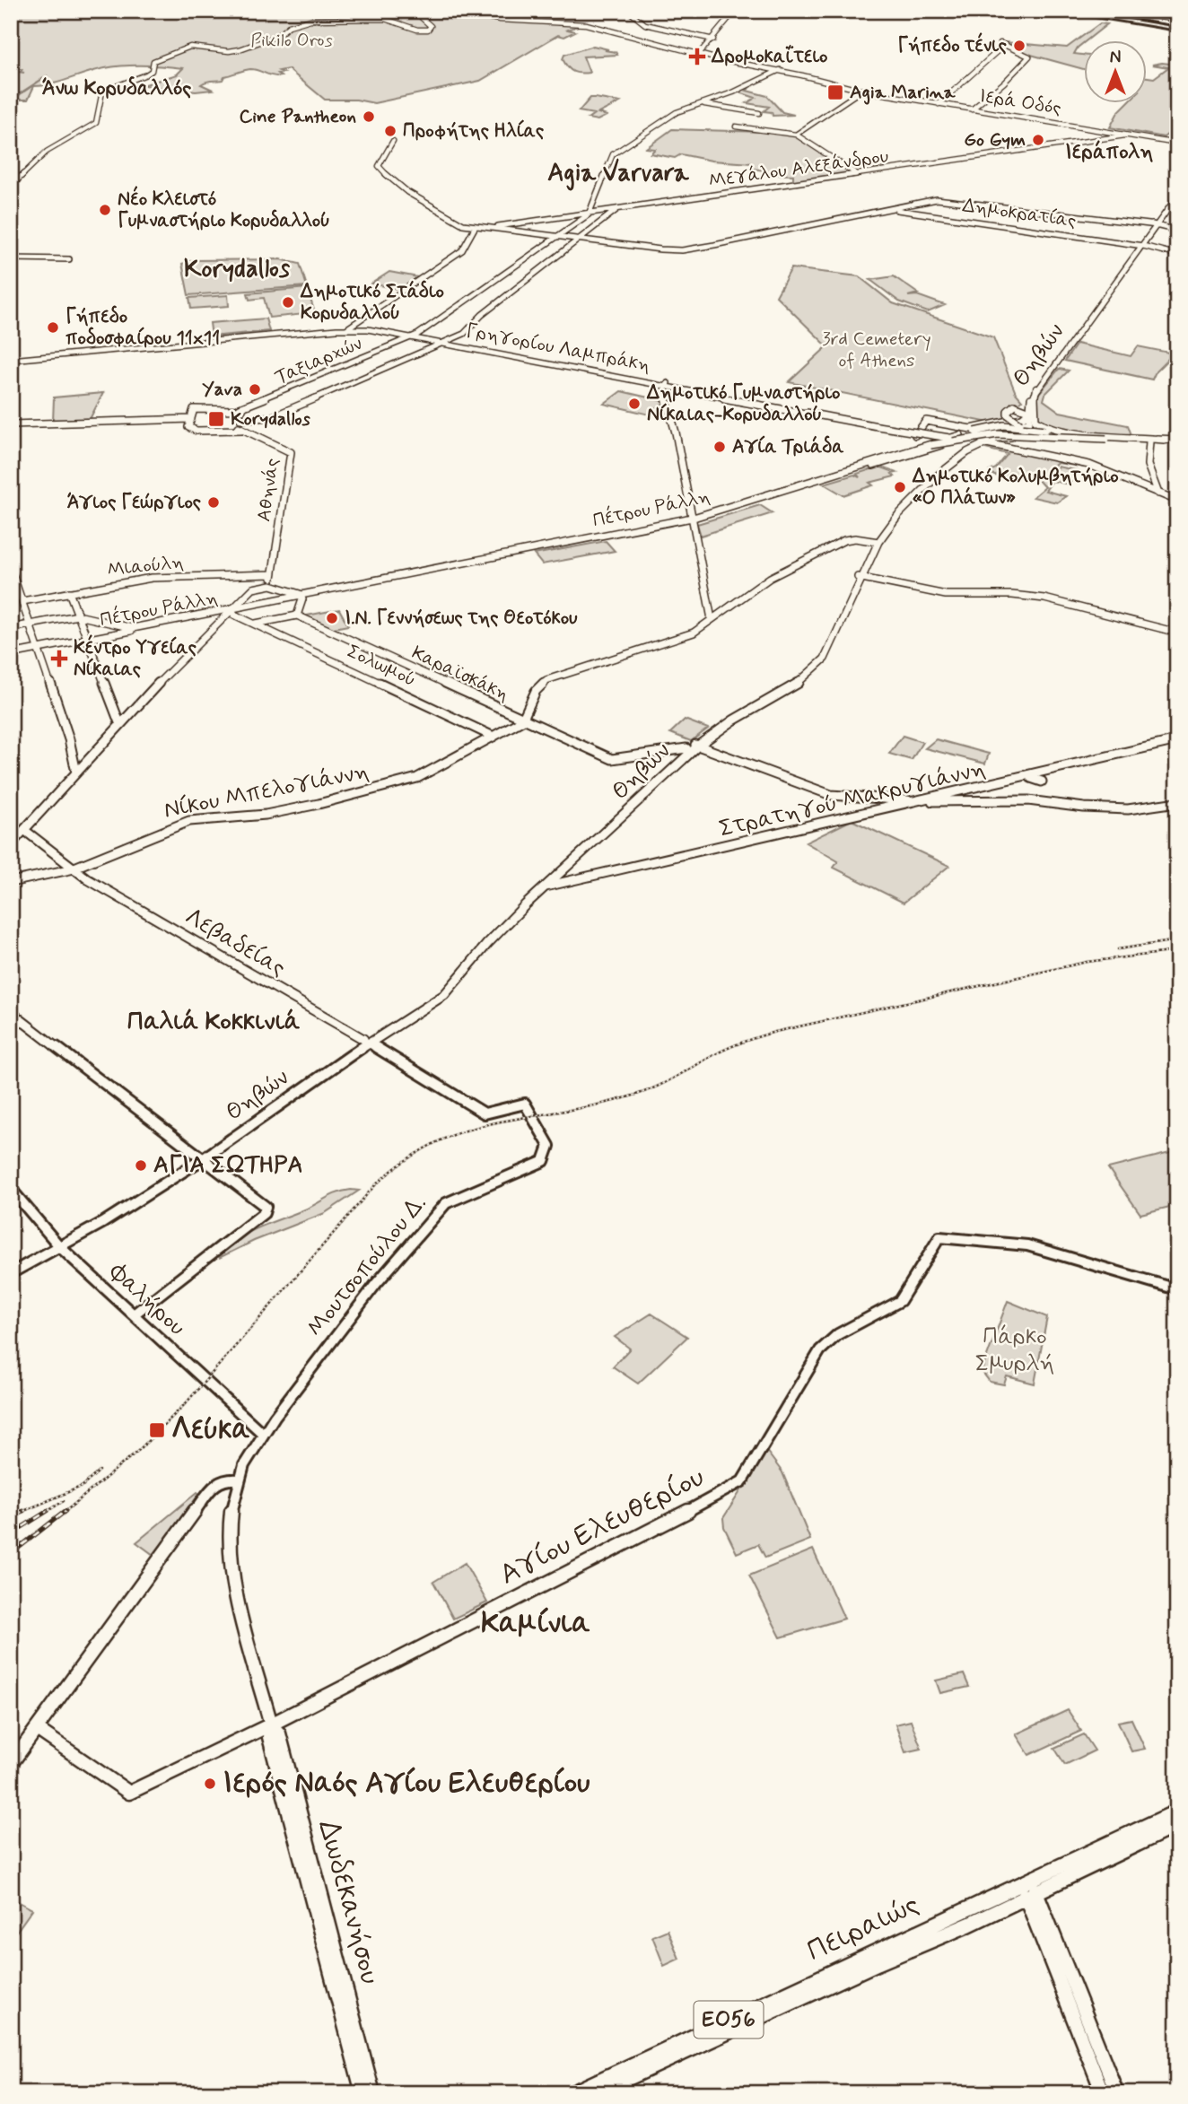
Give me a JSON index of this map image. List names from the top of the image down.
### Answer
{
  "streets": {
    "main road": ["Πέτρου Ράλλη", "Πειραιώς", "ΕΟ56"],
    "street": [
      "Ιερά Οδός",
      "Μεγάλου Αλεξάνδρου",
      "Δημοκρατίας",
      "Γρηγορίου Λαμπράκη",
      "Θηβών",
      "Ταξιαρχών",
      "Αθηνάς",
      "Μιαούλη",
      "Σολωμού",
      "Καραϊσκάκη",
      "Νίκου Μπελογιάννη",
      "Στρατηγού Μακρυγιάννη",
      "Λεβαδείας",
      "Μουτσοπούλου Δ.",
      "Φαλήρου",
      "Αγίου Ελευθερίου",
      "Δωδεκανήσου"
    ]
  },
  "crossings": [
    ["Ιερά Οδός", "Μεγάλου Αλεξάνδρου"],
    ["Δημοκρατίας", "Θηβών"],
    ["Γρηγορίου Λαμπράκη", "Θηβών"],
    ["Γρηγορίου Λαμπράκη", "Ταξιαρχών"],
    ["Γρηγορίου Λαμπράκη", "Πέτρου Ράλλη"],
    ["Θηβών", "Πέτρου Ράλλη"],
    ["Θηβών", "Καραϊσκάκη"],
    ["Θηβών", "Στρατηγού Μακρυγιάννη"],
    ["Θηβών", "Λεβαδείας"],
    ["Θηβών", "Φαλήρου"],
    ["Αθηνάς", "Μιαούλη"],
    ["Πέτρου Ράλλη", "Σολωμού"],
    ["Σολωμού", "Νίκου Μπελογιάννη"],
    ["Καραϊσκάκη", "Νίκου Μπελογιάννη"],
    ["Νίκου Μπελογιάννη", "Λεβαδείας"],
    ["Λεβαδείας", "Μουτσοπούλου Δ."],
    ["Μουτσοπούλου Δ.", "Φαλήρου"],
    ["Μουτσοπούλου Δ.", "Δωδεκανήσου"],
    ["Φαλήρου", "Δωδεκανήσου"],
    ["Αγίου Ελευθερίου", "Δωδεκανήσου"]
  ],
  "districts": [
    "Άνω Κορυδαλλός",
    "Ιεράπολη",
    "Agia Varvara",
    "Korydallos",
    "Παλιά Κοκκινιά",
    "Καμίνια"
  ],
  "parks": ["Pikilo Oros", "3rd Cemetery of Athens", "Πάρκο Σµυρλή"],
  "places": {
    "other": [
      "Γήπεδο τένις",
      "Cine Pantheon",
      "Προφήτης Ηλίας",
      "Go Gym",
      "Νέο Κλειστό Γυμναστήριο Κορυδαλλού",
      "Δημοτικό Στάδιο Κορυδαλλού",
      "Γήπεδο ποδοσφαίρου 11x11",
      "Yava",
      "Δημοτικό Γυμναστήριο Νίκαιας-Κορυδαλλού",
      "Αγία Τριάδα",
      "Δημοτικό Κολυμβητήριο «Ο Πλάτων»",
      "Άγιος Γεώργιος",
      "Ι.Ν. Γεννήσεως της Θεοτόκου",
      "ΑΓΙΑ ΣΩΤΗΡΑ",
      "Ιερός Ναός Αγίου Ελευθερίου"
    ],
    "health": ["Δρομοκαΐτειο", "Κέντρο Υγείας Νίκαιας"],
    "transit": ["Agia Marina", "Korydallos", "Λεύκα"]
  },
  "north": "top"
}
